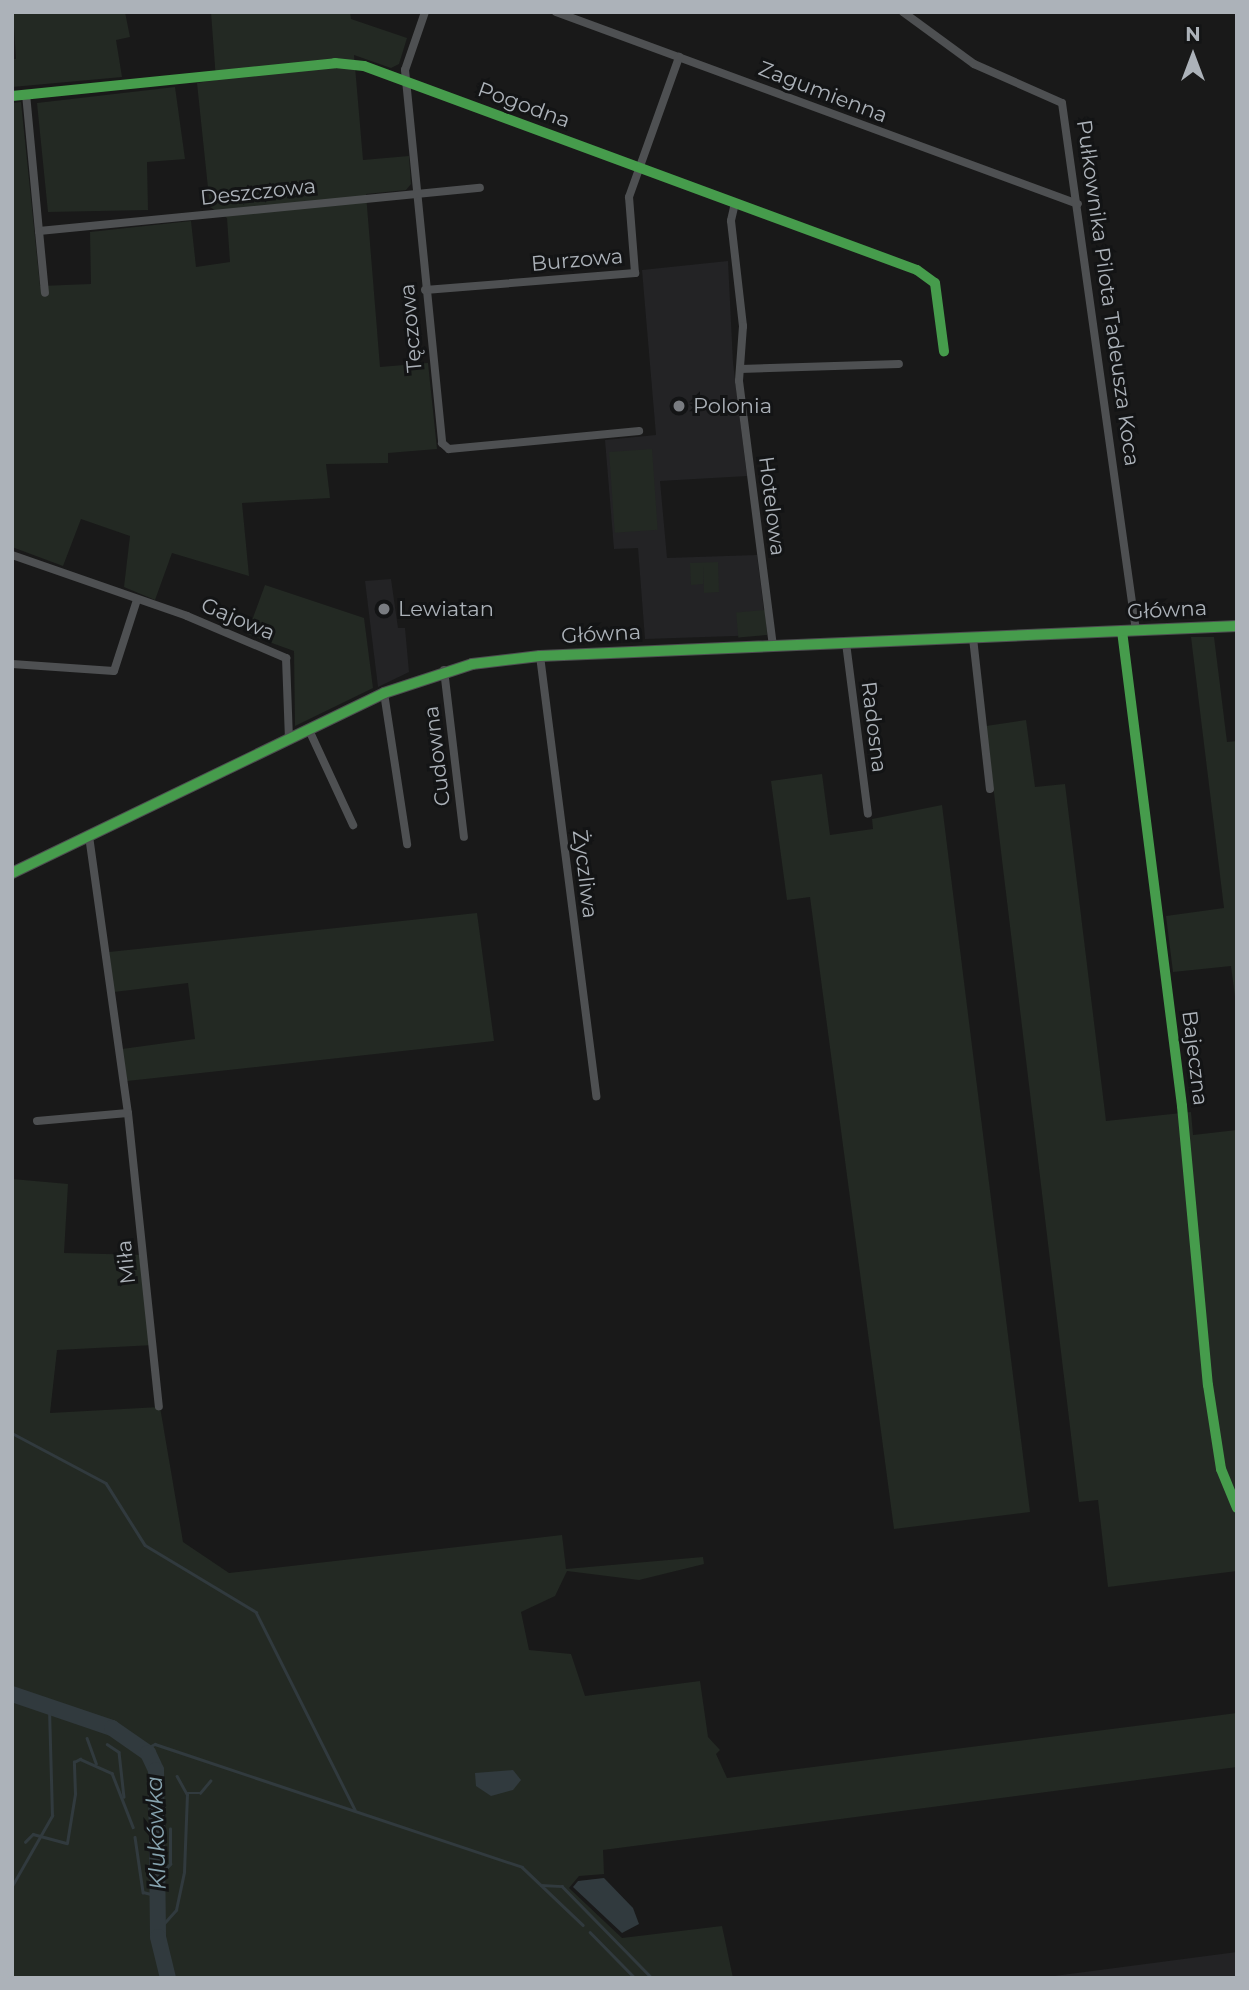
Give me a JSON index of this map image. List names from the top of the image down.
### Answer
{
  "streets": {
    "street": [
      "Zagumienna",
      "Pogodna",
      "Deszczowa",
      "Burzowa",
      "Pułkownika Pilota Tadeusza Koca",
      "Tęczowa",
      "Hotelowa",
      "Główna",
      "Gajowa",
      "Radosna",
      "Cudowna",
      "Życzliwa",
      "Bajeczna",
      "Miła"
    ]
  },
  "crossings": [
    ["Zagumienna", "Burzowa"],
    ["Zagumienna", "Pułkownika Pilota Tadeusza Koca"],
    ["Pogodna", "Burzowa"],
    ["Pogodna", "Tęczowa"],
    ["Pogodna", "Hotelowa"],
    ["Deszczowa", "Tęczowa"],
    ["Burzowa", "Tęczowa"],
    ["Pułkownika Pilota Tadeusza Koca", "Główna"],
    ["Hotelowa", "Główna"],
    ["Główna", "Gajowa"],
    ["Główna", "Radosna"],
    ["Główna", "Cudowna"],
    ["Główna", "Życzliwa"],
    ["Główna", "Bajeczna"],
    ["Główna", "Miła"]
  ],
  "water": ["Klukówka"],
  "places": ["Polonia", "Lewiatan"],
  "north": "top"
}
